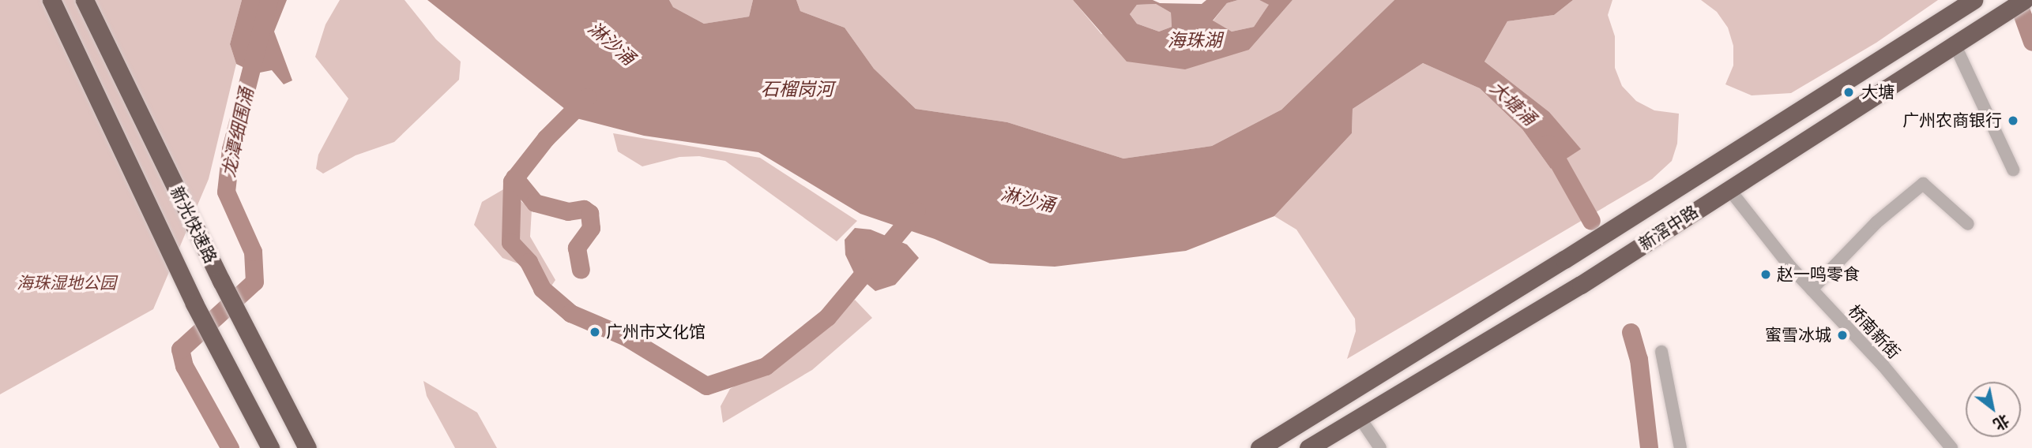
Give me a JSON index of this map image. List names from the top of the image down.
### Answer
{
  "streets": {
    "highway": ["新光快速路", "新滘中路"],
    "street": ["桥南新街"]
  },
  "crossings": [
    ["新滘中路", "桥南新街"]
  ],
  "water": [
    "海珠湖",
    "淋沙涌",
    "石榴岗河",
    "大塘涌",
    "龙潭细围涌"
  ],
  "parks": ["海珠湿地公园"],
  "places": [
    "大塘",
    "广州农商银行",
    "赵一鸣零食",
    "广州市文化馆",
    "蜜雪冰城"
  ],
  "north": "bottom right"
}
